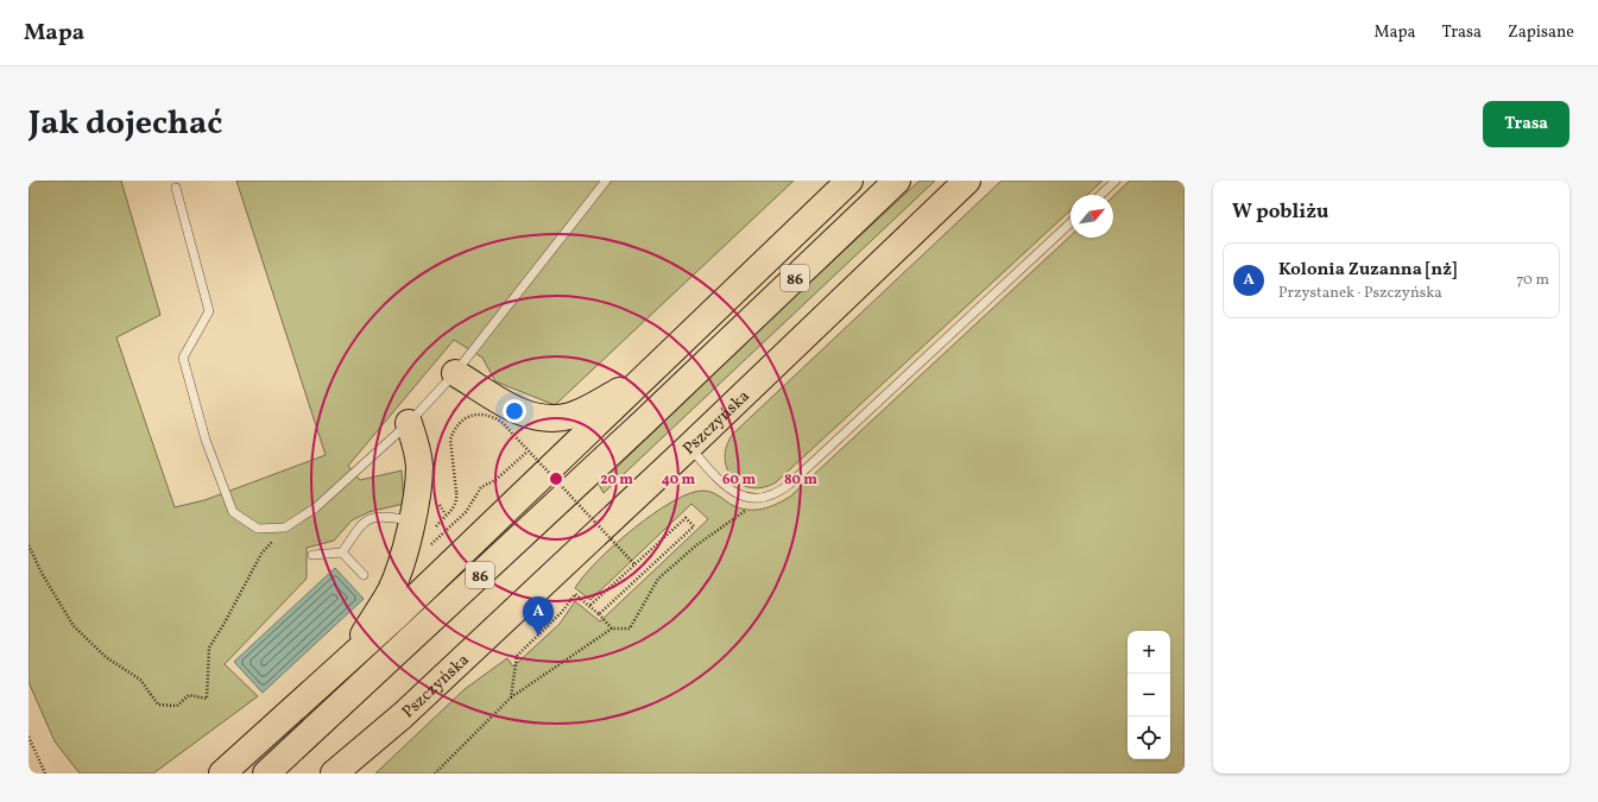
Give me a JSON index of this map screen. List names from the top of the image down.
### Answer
{
  "streets": {
    "main road": ["86", "Pszczyńska"]
  },
  "north": "top right",
  "page": {
    "header": "Mapa",
    "nav": ["Mapa", "Trasa", "Zapisane"],
    "title": "Jak dojechać",
    "buttons": "Trasa",
    "heading": "W pobliżu",
    "list": [
      {
        "mark": "A",
        "name": "Kolonia Zuzanna [nż]",
        "note": "Przystanek · Pszczyńska",
        "value": "70 m"
      }
    ],
    "pins": "A",
    "map_buttons": ["+", "−"]
  },
  "rings": [
    "20 m",
    "40 m",
    "60 m",
    "80 m"
  ]
}
